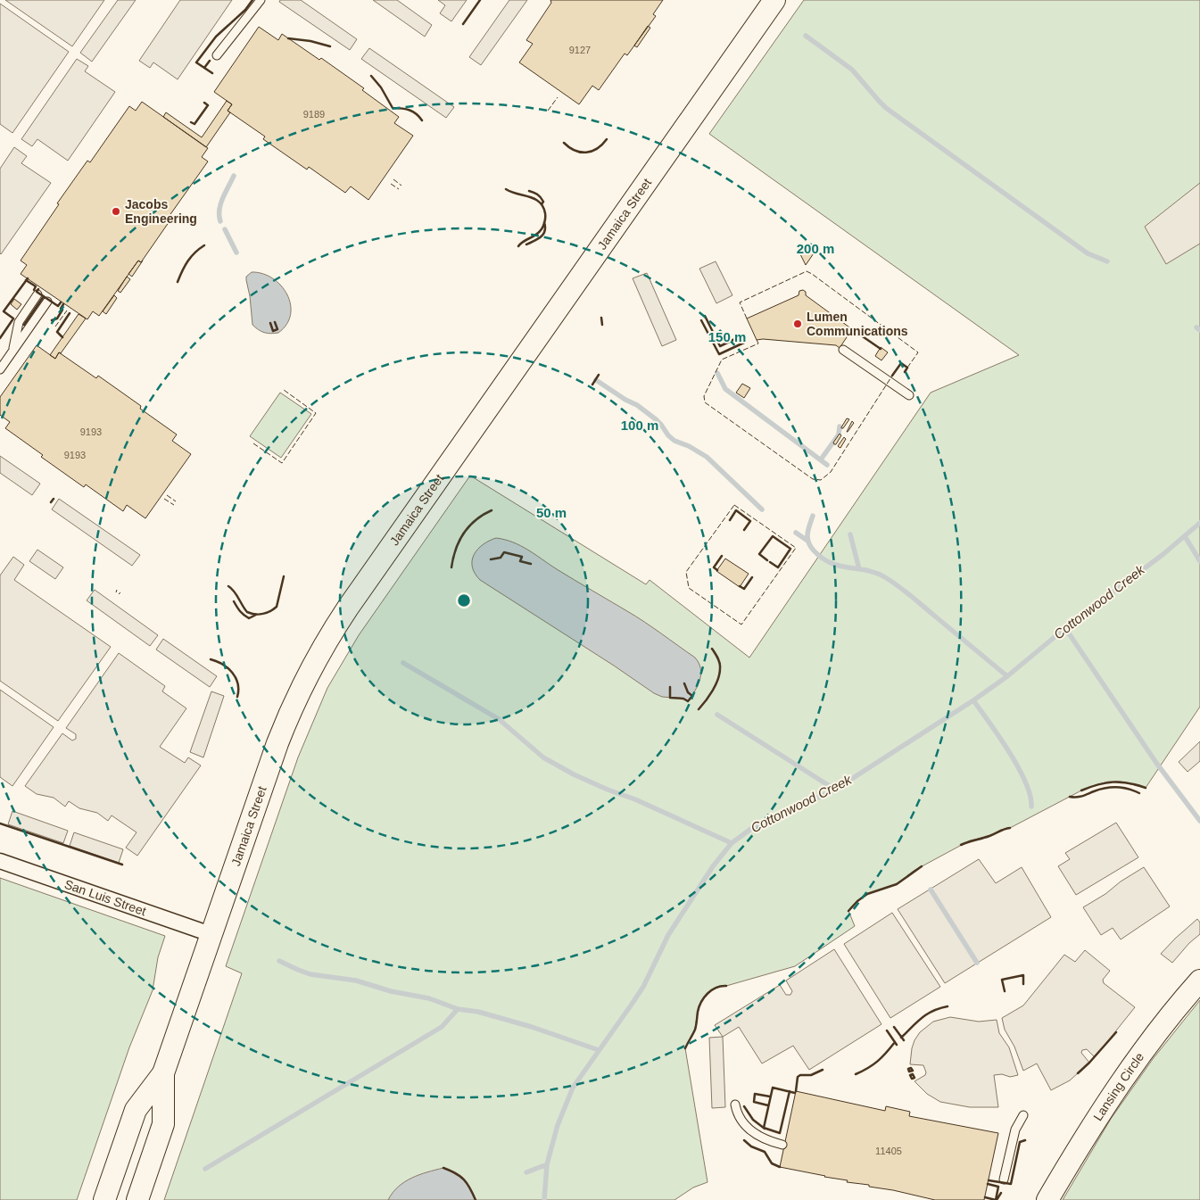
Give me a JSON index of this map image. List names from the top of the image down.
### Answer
{
  "streets": {
    "main road": ["Jamaica Street", "Lansing Circle"],
    "street": ["San Luis Street"]
  },
  "crossings": [
    ["Jamaica Street", "San Luis Street"]
  ],
  "water": ["Cottonwood Creek"],
  "places": ["Jacobs Engineering", "Lumen Communications"],
  "house_numbers": [
    "9127",
    "9189",
    "9193",
    "9193",
    "11405"
  ],
  "rings": [
    "200 m",
    "150 m",
    "100 m",
    "50 m"
  ]
}
